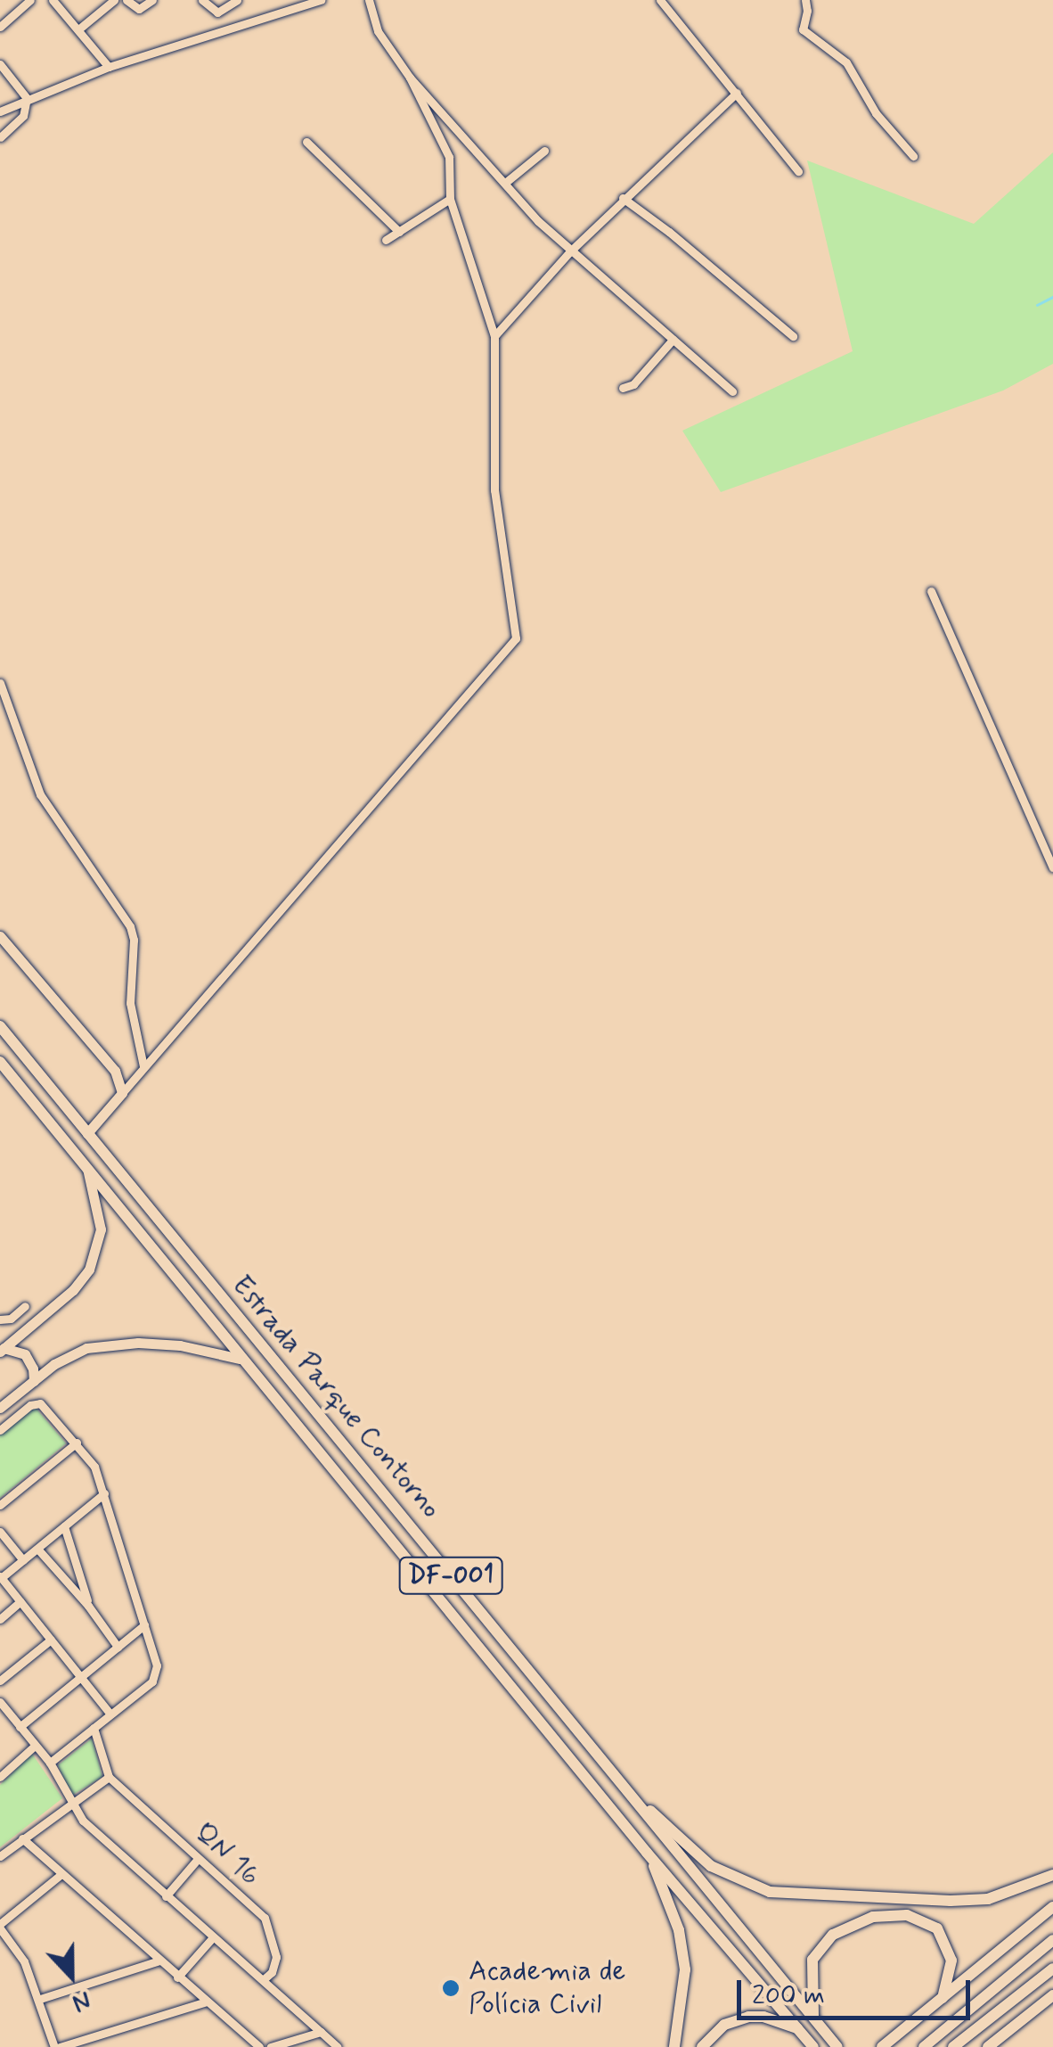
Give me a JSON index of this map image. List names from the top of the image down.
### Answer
{
  "streets": {
    "highway": ["Estrada Parque Contorno", "DF-001"],
    "street": ["QN 16"]
  },
  "places": ["Academia de Polícia Civil"],
  "scale_bar": "200 m",
  "north": "bottom"
}
